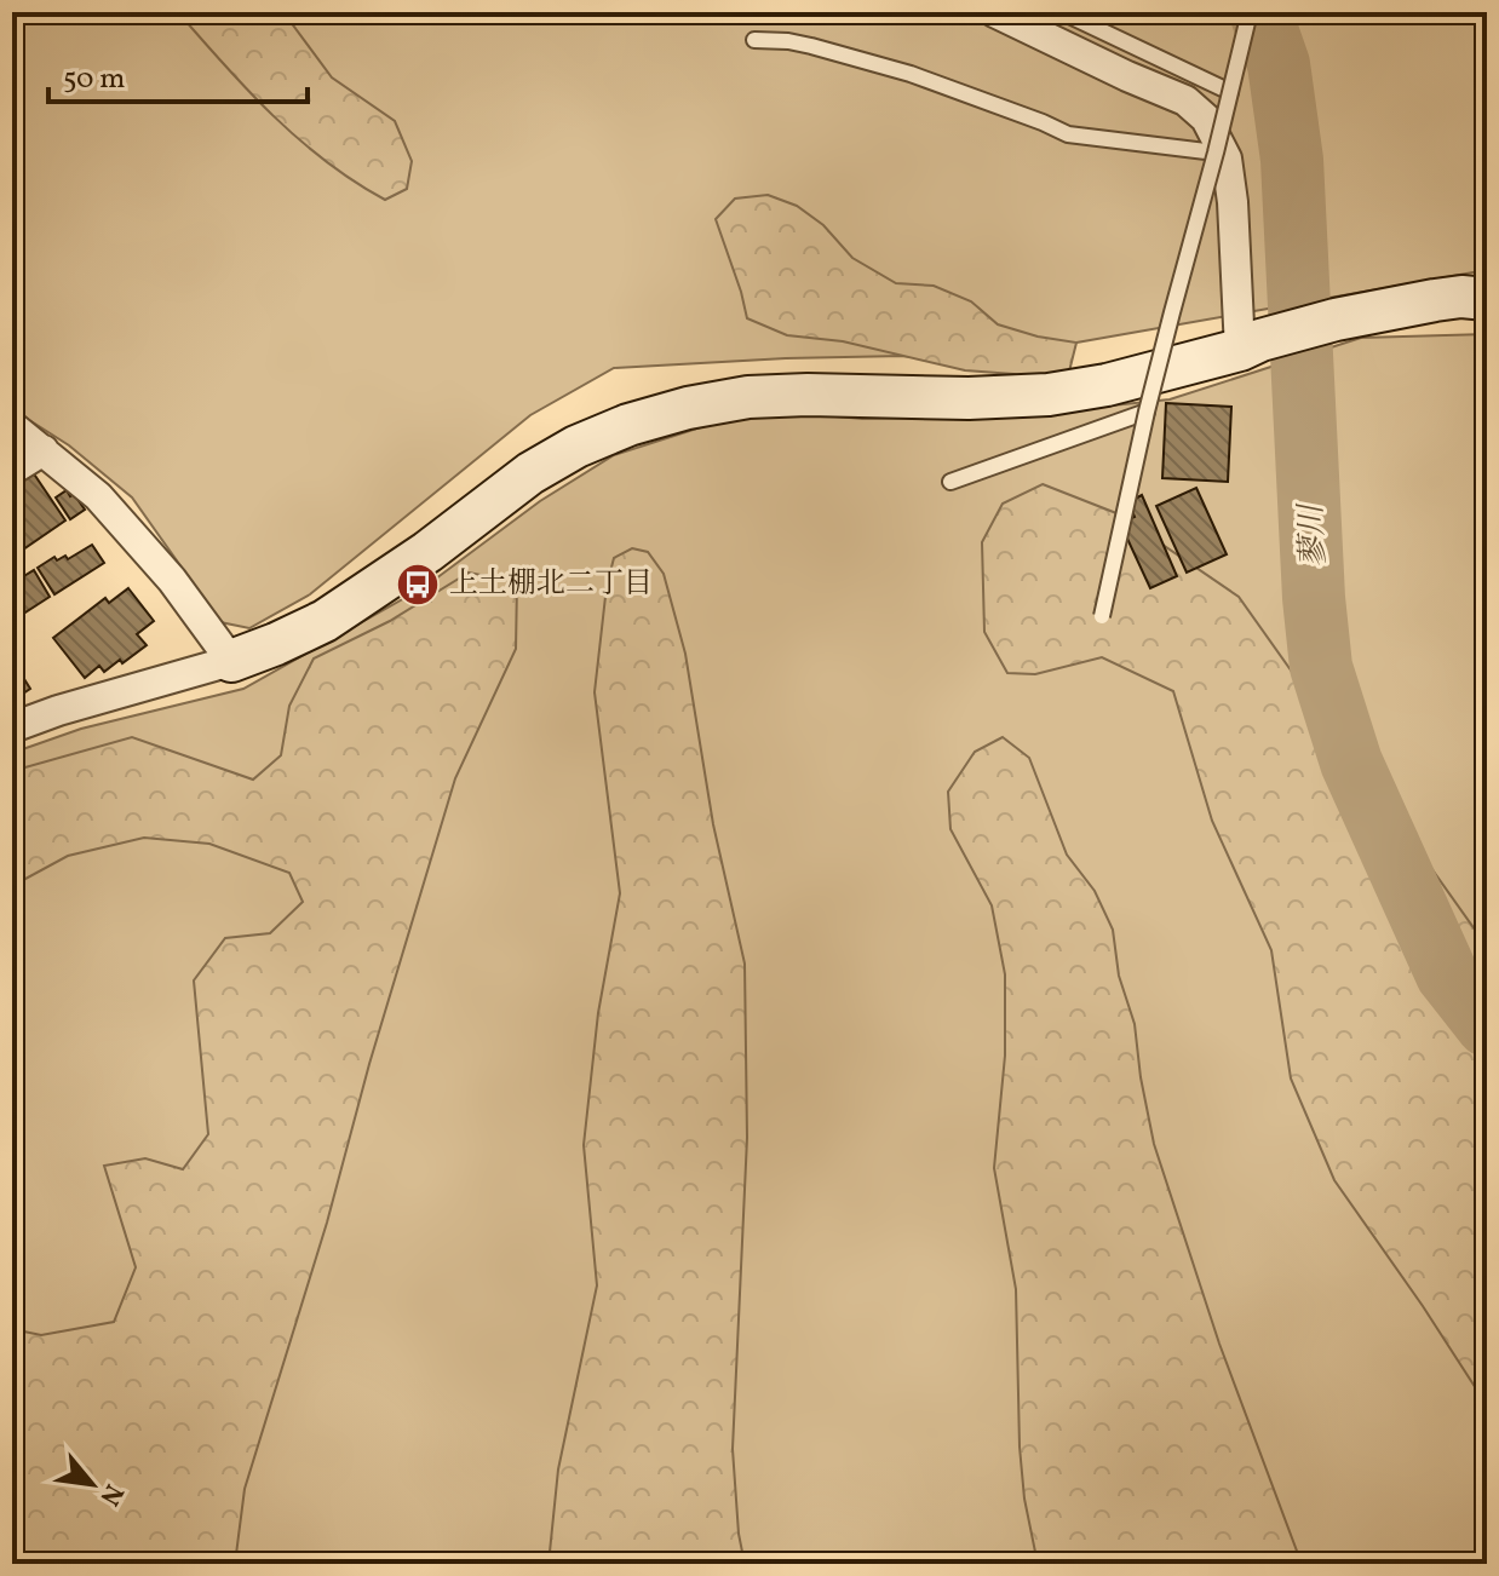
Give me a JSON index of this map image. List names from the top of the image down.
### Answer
{
  "water": ["蓼川"],
  "places": {
    "bus stop": ["上土棚北二丁目"]
  },
  "scale_bar": "50 m",
  "north": "bottom right"
}
